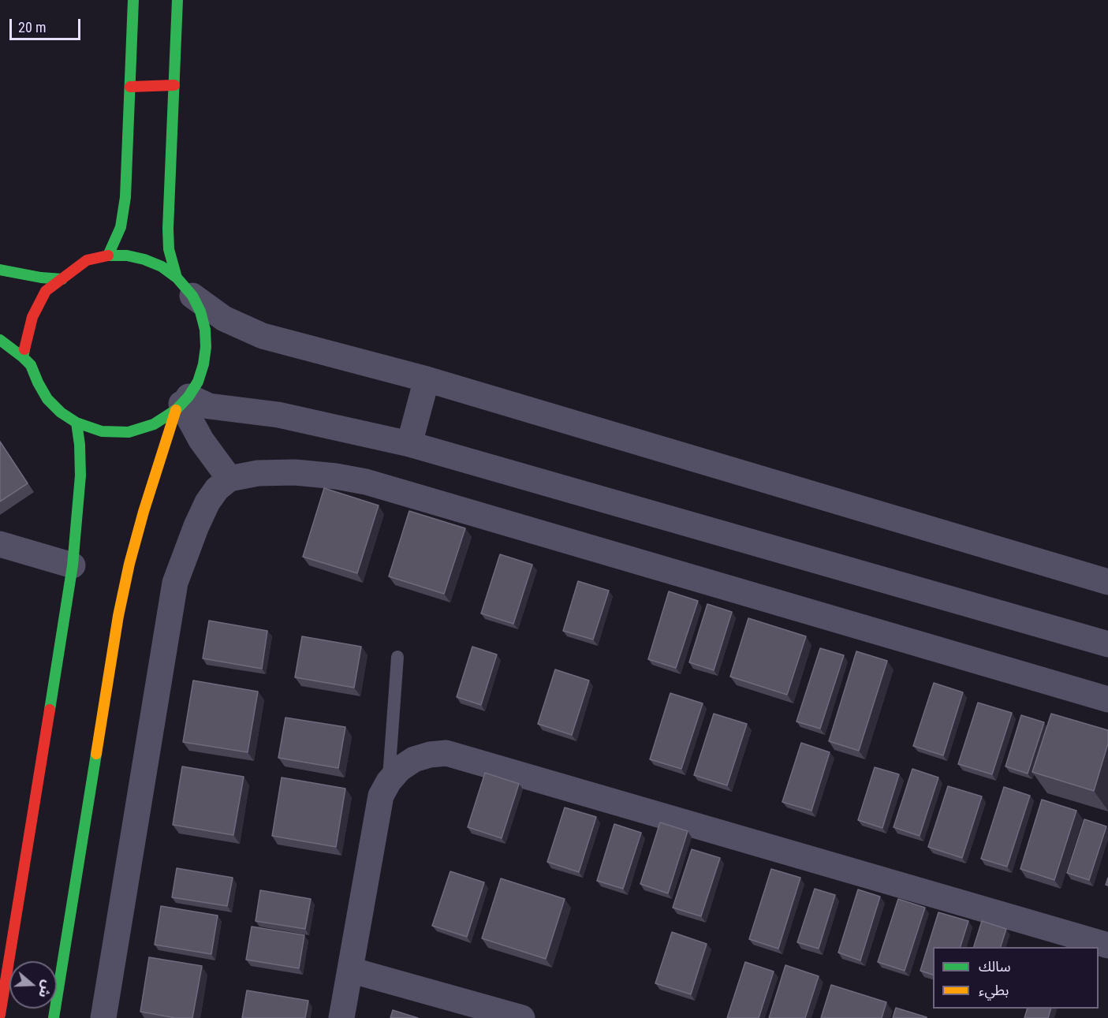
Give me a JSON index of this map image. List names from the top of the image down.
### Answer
{
  "legend": ["سالك", "بطيء"],
  "scale_bar": "20 m",
  "north": "right"
}
